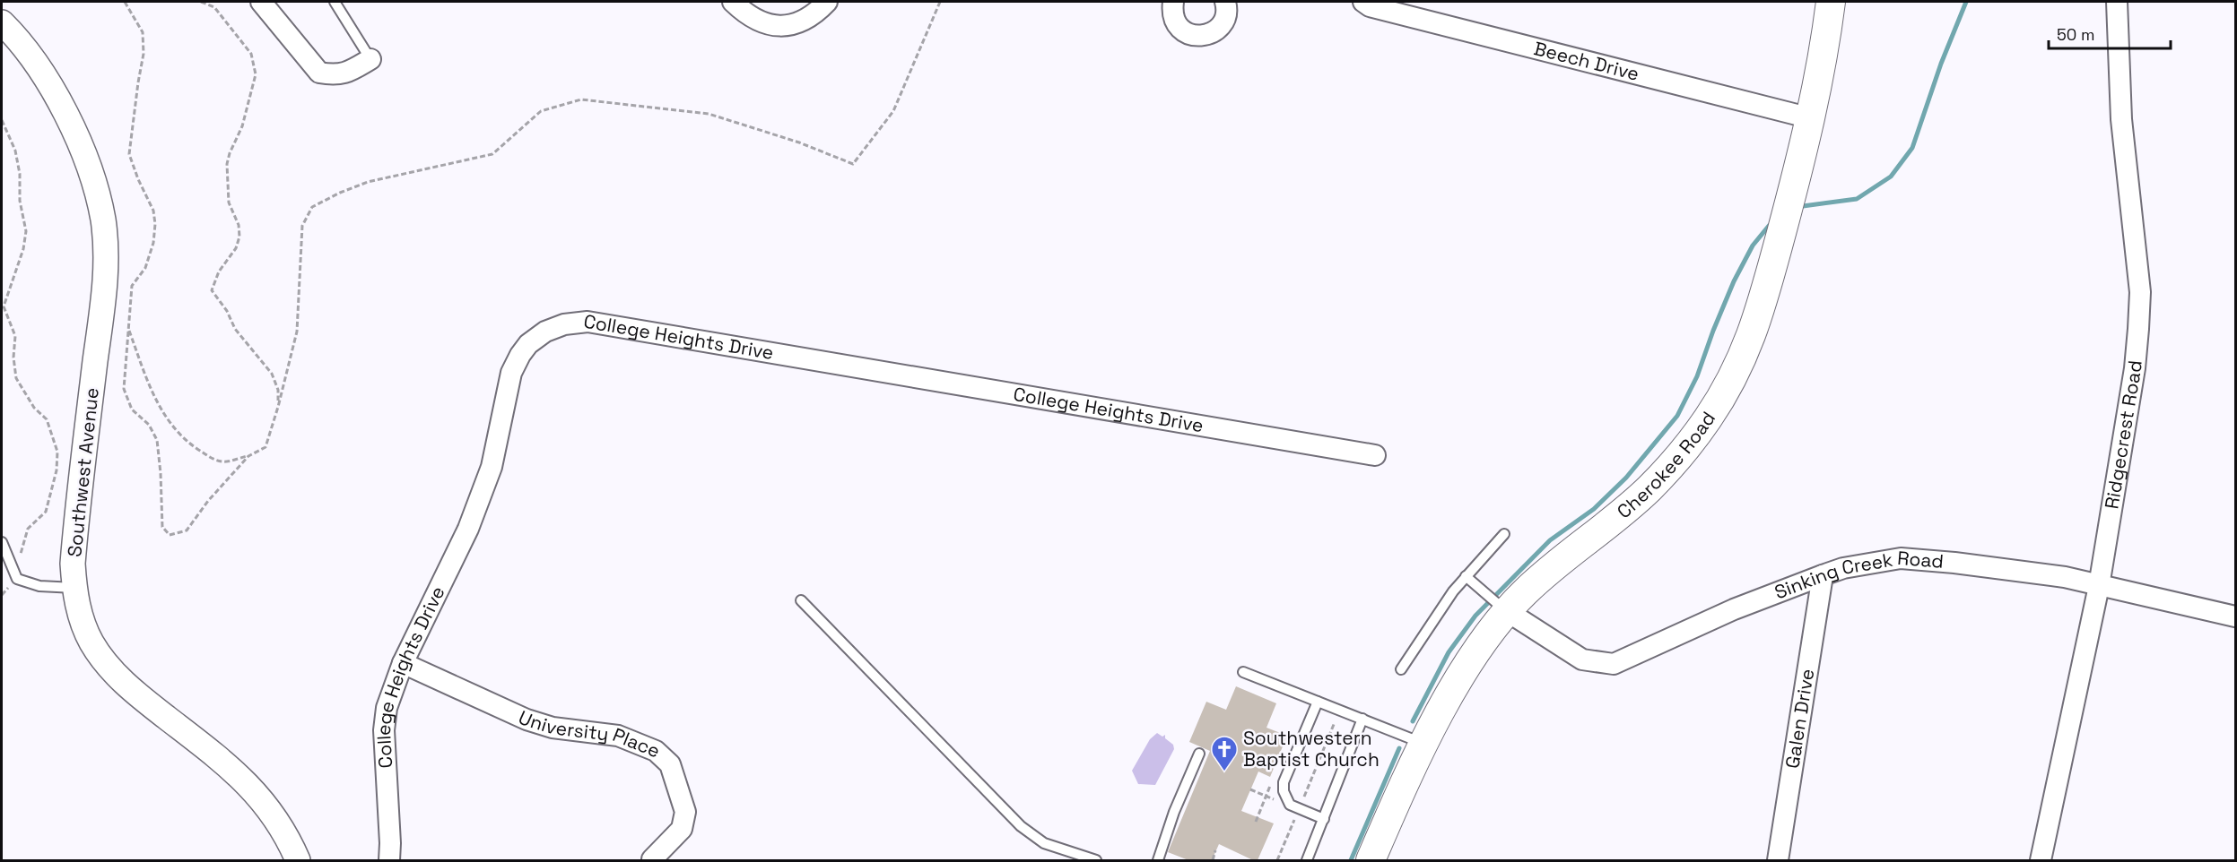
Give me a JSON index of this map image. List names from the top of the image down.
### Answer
{
  "streets": {
    "main road": ["Cherokee Road"],
    "street": [
      "Beech Drive",
      "College Heights Drive",
      "Ridgecrest Road",
      "Southwest Avenue",
      "Sinking Creek Road",
      "Galen Drive",
      "University Place"
    ]
  },
  "crossings": [
    ["Beech Drive", "Cherokee Road"],
    ["College Heights Drive", "University Place"],
    ["Ridgecrest Road", "Sinking Creek Road"],
    ["Cherokee Road", "Sinking Creek Road"],
    ["Sinking Creek Road", "Galen Drive"]
  ],
  "places": {
    "church": ["Southwestern Baptist Church"]
  },
  "scale_bar": "50 m"
}
